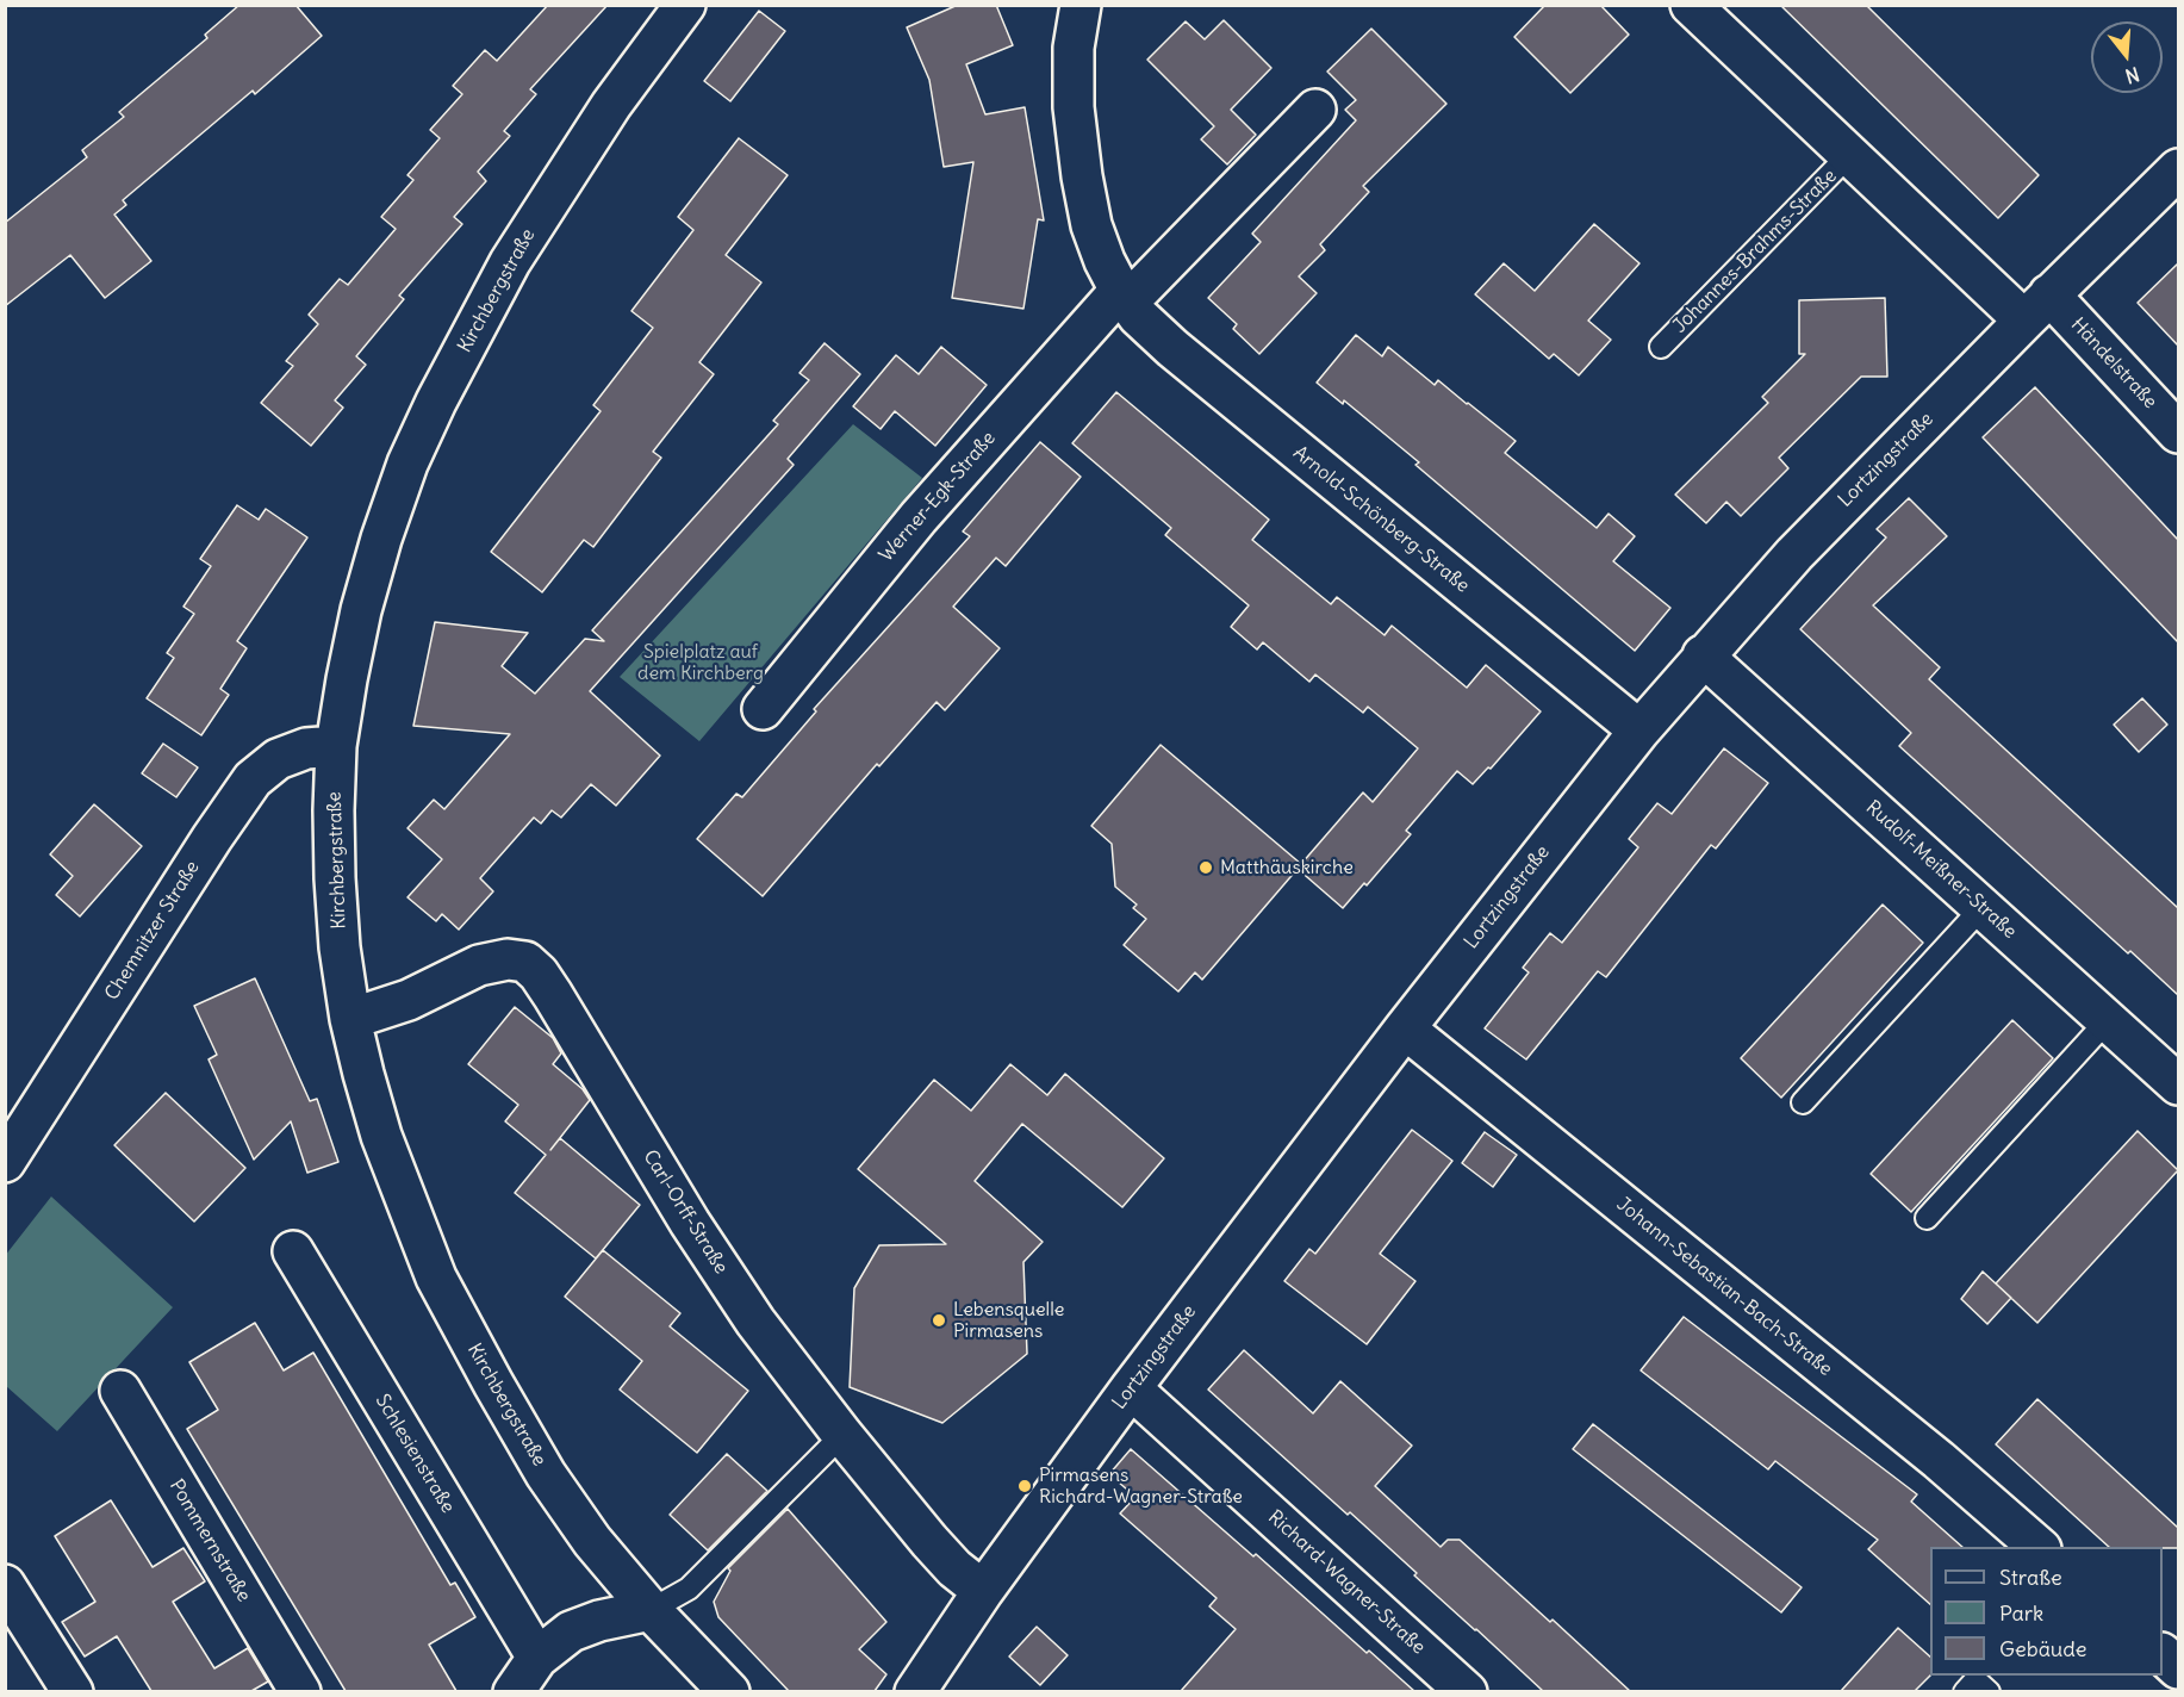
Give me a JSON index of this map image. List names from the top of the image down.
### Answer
{
  "streets": {
    "street": [
      "Johannes-Brahms-Straße",
      "Kirchbergstraße",
      "Händelstraße",
      "Lortzingstraße",
      "Werner-Egk-Straße",
      "Arnold-Schönberg-Straße",
      "Rudolf-Meißner-Straße",
      "Chemnitzer Straße",
      "Carl-Orff-Straße",
      "Johann-Sebastian-Bach-Straße",
      "Schlesienstraße",
      "Pommernstraße",
      "Richard-Wagner-Straße"
    ]
  },
  "crossings": [
    ["Johannes-Brahms-Straße", "Händelstraße"],
    ["Johannes-Brahms-Straße", "Lortzingstraße"],
    ["Kirchbergstraße", "Chemnitzer Straße"],
    ["Kirchbergstraße", "Carl-Orff-Straße"],
    ["Händelstraße", "Lortzingstraße"],
    ["Lortzingstraße", "Arnold-Schönberg-Straße"],
    ["Lortzingstraße", "Rudolf-Meißner-Straße"],
    ["Lortzingstraße", "Carl-Orff-Straße"],
    ["Lortzingstraße", "Johann-Sebastian-Bach-Straße"],
    ["Lortzingstraße", "Richard-Wagner-Straße"],
    ["Werner-Egk-Straße", "Arnold-Schönberg-Straße"]
  ],
  "parks": ["Spielplatz auf dem Kirchberg"],
  "places": ["Matthäuskirche", "Lebensquelle Pirmasens", "Pirmasens Richard-Wagner-Straße"],
  "legend": ["Straße", "Park", "Gebäude"],
  "north": "bottom"
}
